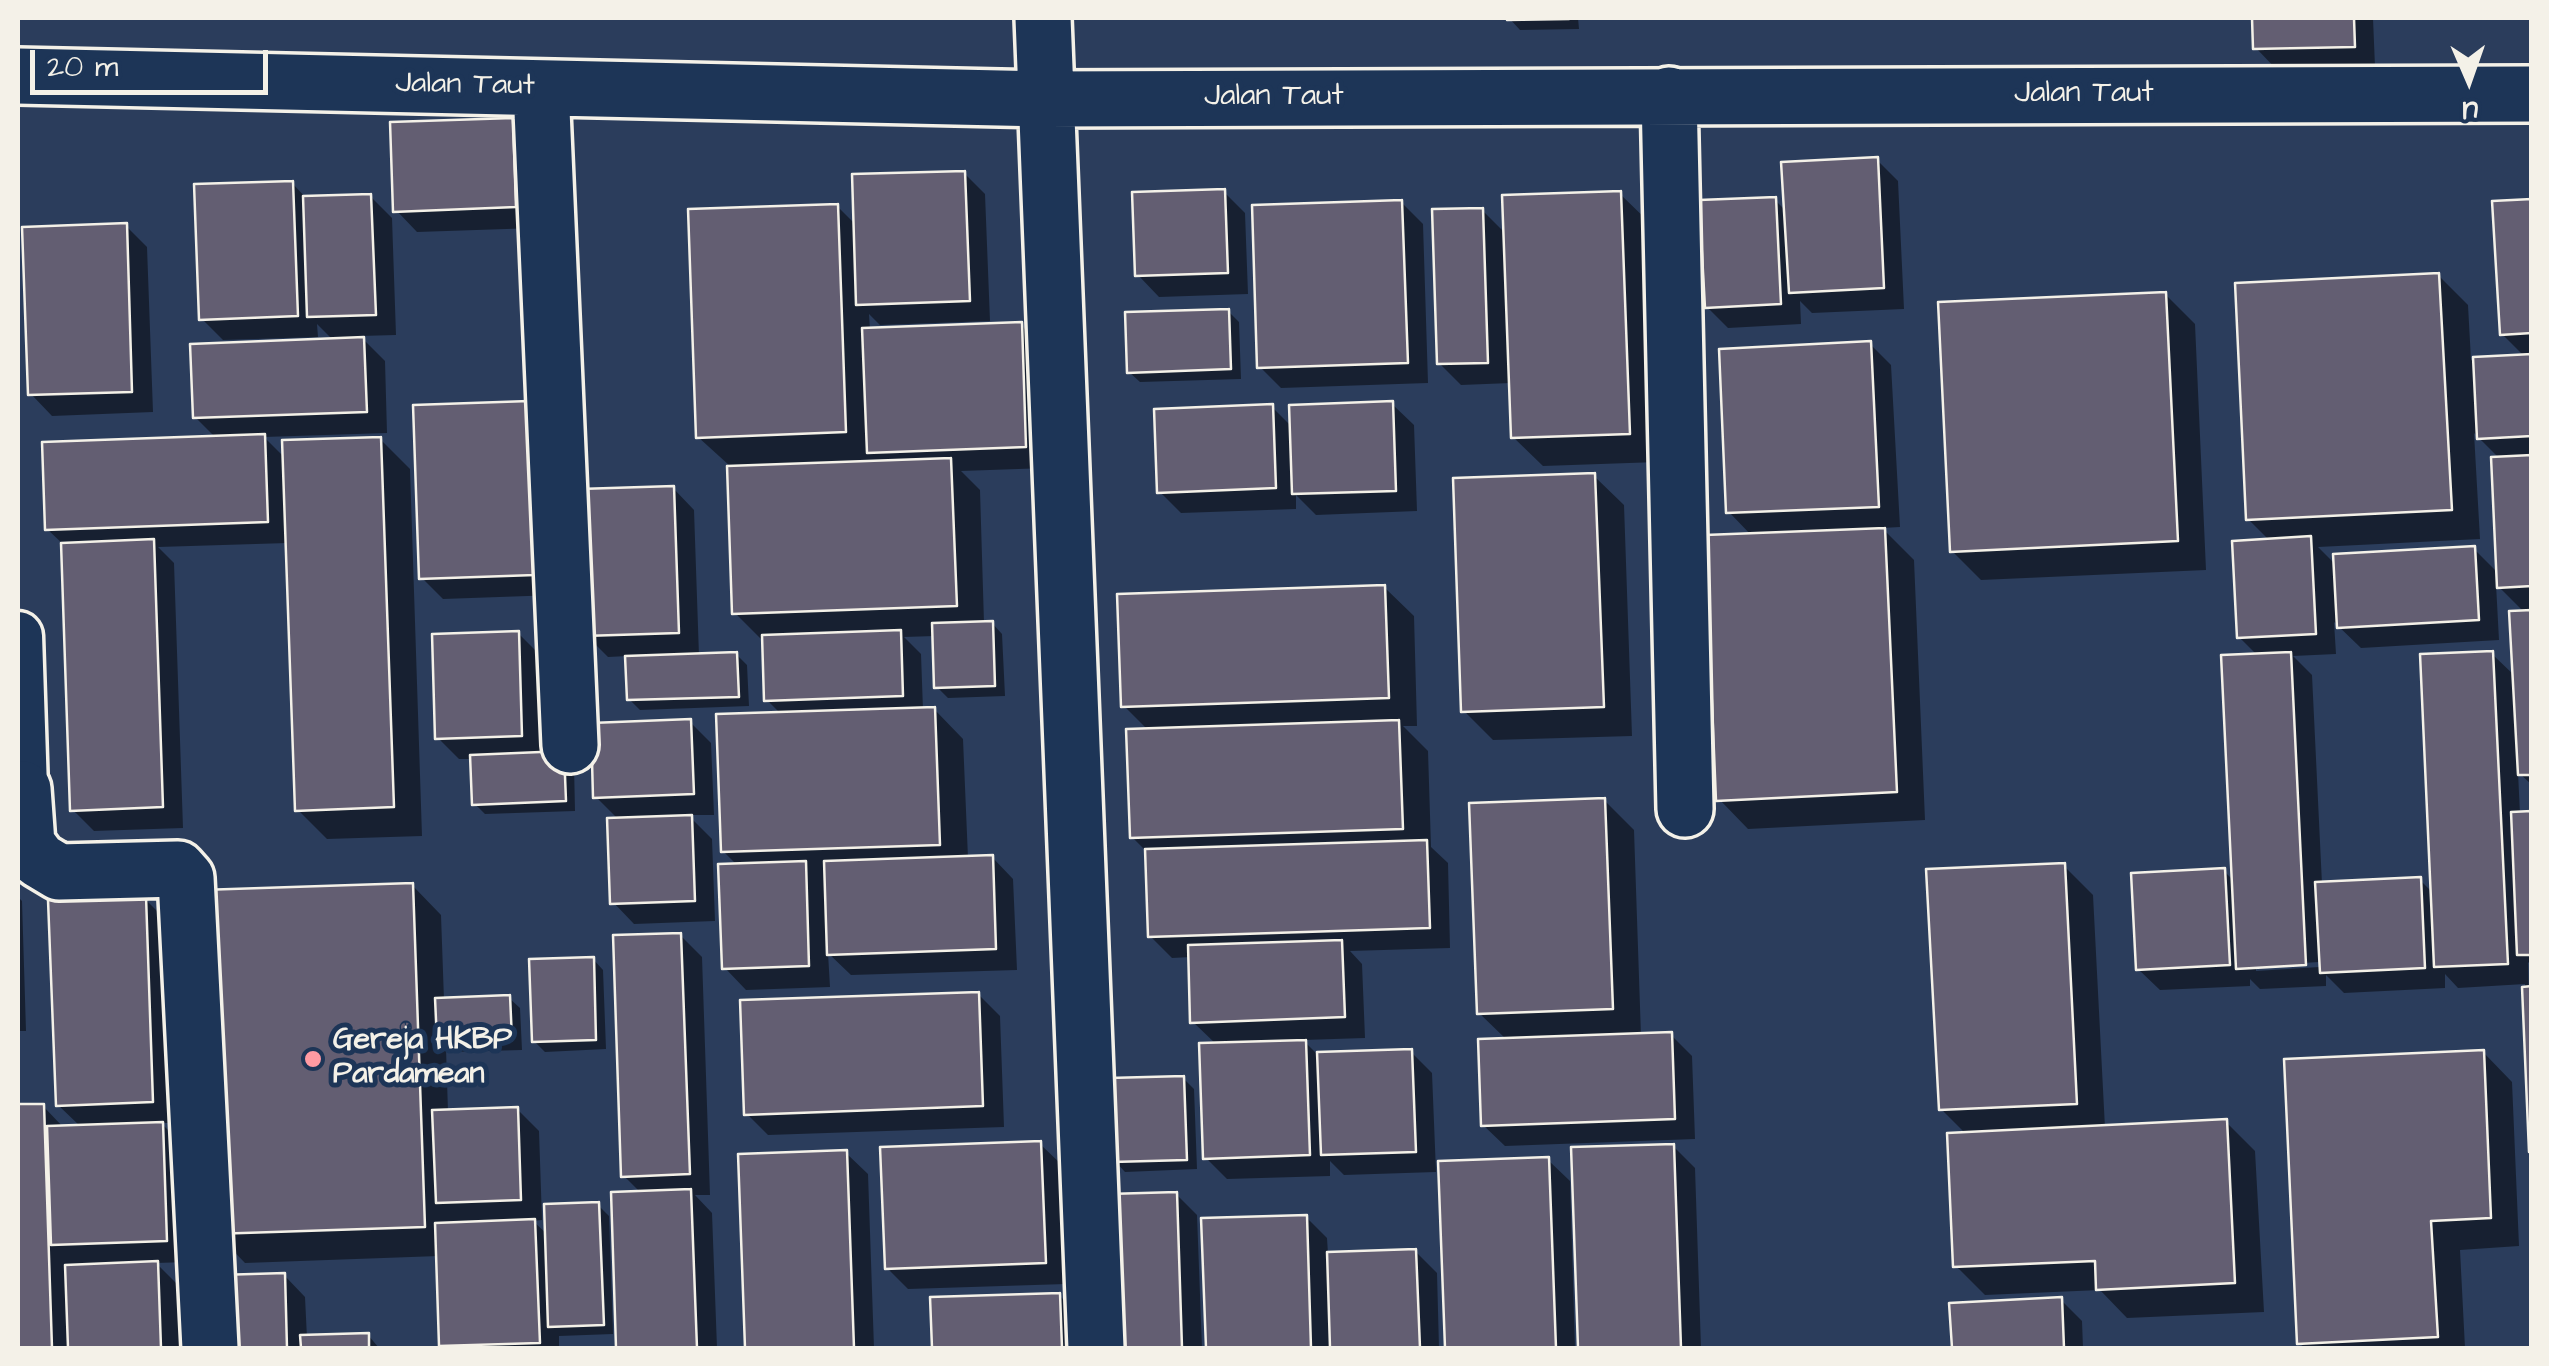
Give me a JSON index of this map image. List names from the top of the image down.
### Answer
{
  "streets": {
    "street": ["Jalan Taut"]
  },
  "places": ["Gereja HKBP Pardamean"],
  "scale_bar": "20 m",
  "north": "bottom"
}
